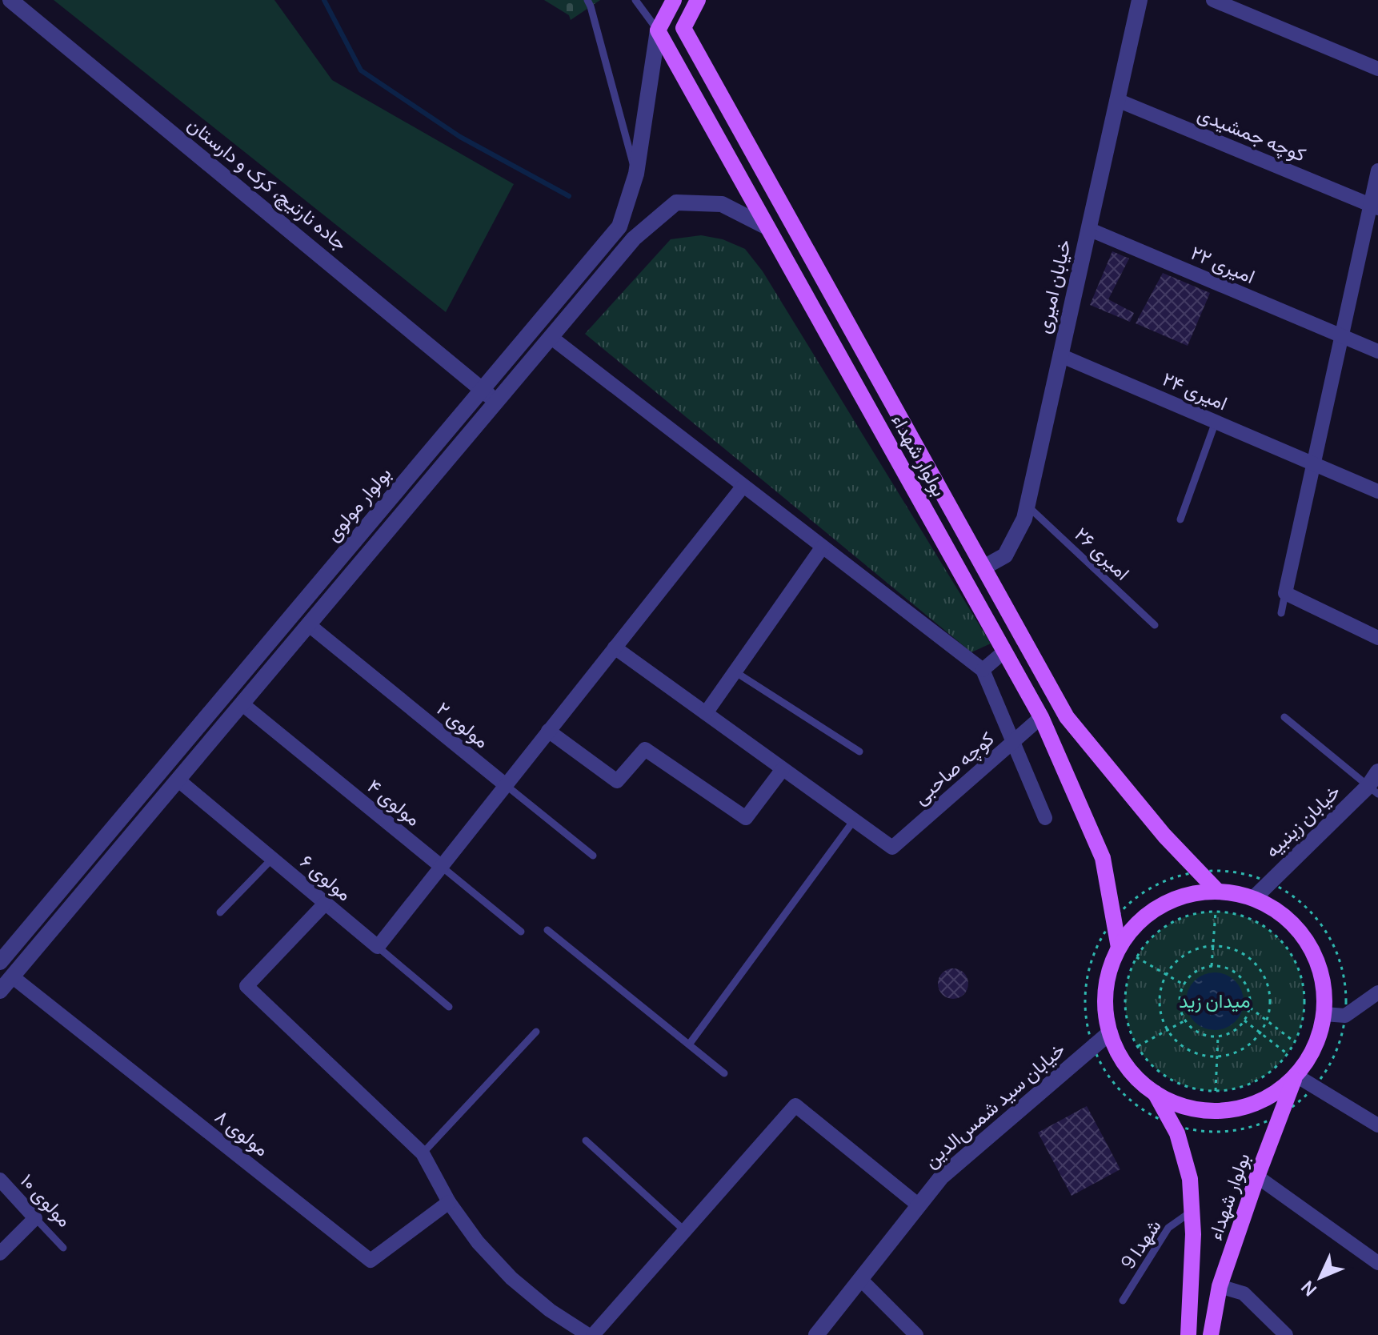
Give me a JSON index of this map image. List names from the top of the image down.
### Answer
{
  "streets": {
    "main road": ["بولوار شهداء"],
    "street": [
      "کوچه جمشیدی",
      "جاده نارتیچ، کرک و دارستان",
      "امیری ۲۲",
      "خیابان امیری",
      "امیری ۲۴",
      "بولوار مولوی",
      "مولوی ۲",
      "کوچه صاحبی",
      "مولوی ۴",
      "خیابان زینبیه",
      "مولوی ۶",
      "خیابان سید شمس‌الدین",
      "مولوی ۸",
      "مولوی ۱۰"
    ],
    "lane": ["امیری ۲۶", "شهدا 9"]
  },
  "crossings": [
    ["کوچه جمشیدی", "خیابان امیری"],
    ["جاده نارتیچ، کرک و دارستان", "بولوار مولوی"],
    ["امیری ۲۲", "خیابان امیری"],
    ["خیابان امیری", "امیری ۲۴"],
    ["خیابان امیری", "بولوار شهداء"],
    ["خیابان امیری", "امیری ۲۶"],
    ["بولوار شهداء", "بولوار مولوی"],
    ["بولوار شهداء", "کوچه صاحبی"],
    ["بولوار شهداء", "شهدا 9"],
    ["بولوار مولوی", "مولوی ۲"],
    ["بولوار مولوی", "مولوی ۴"],
    ["بولوار مولوی", "مولوی ۶"],
    ["بولوار مولوی", "مولوی ۸"]
  ],
  "parks": ["میدان زید"],
  "north": "bottom left"
}
